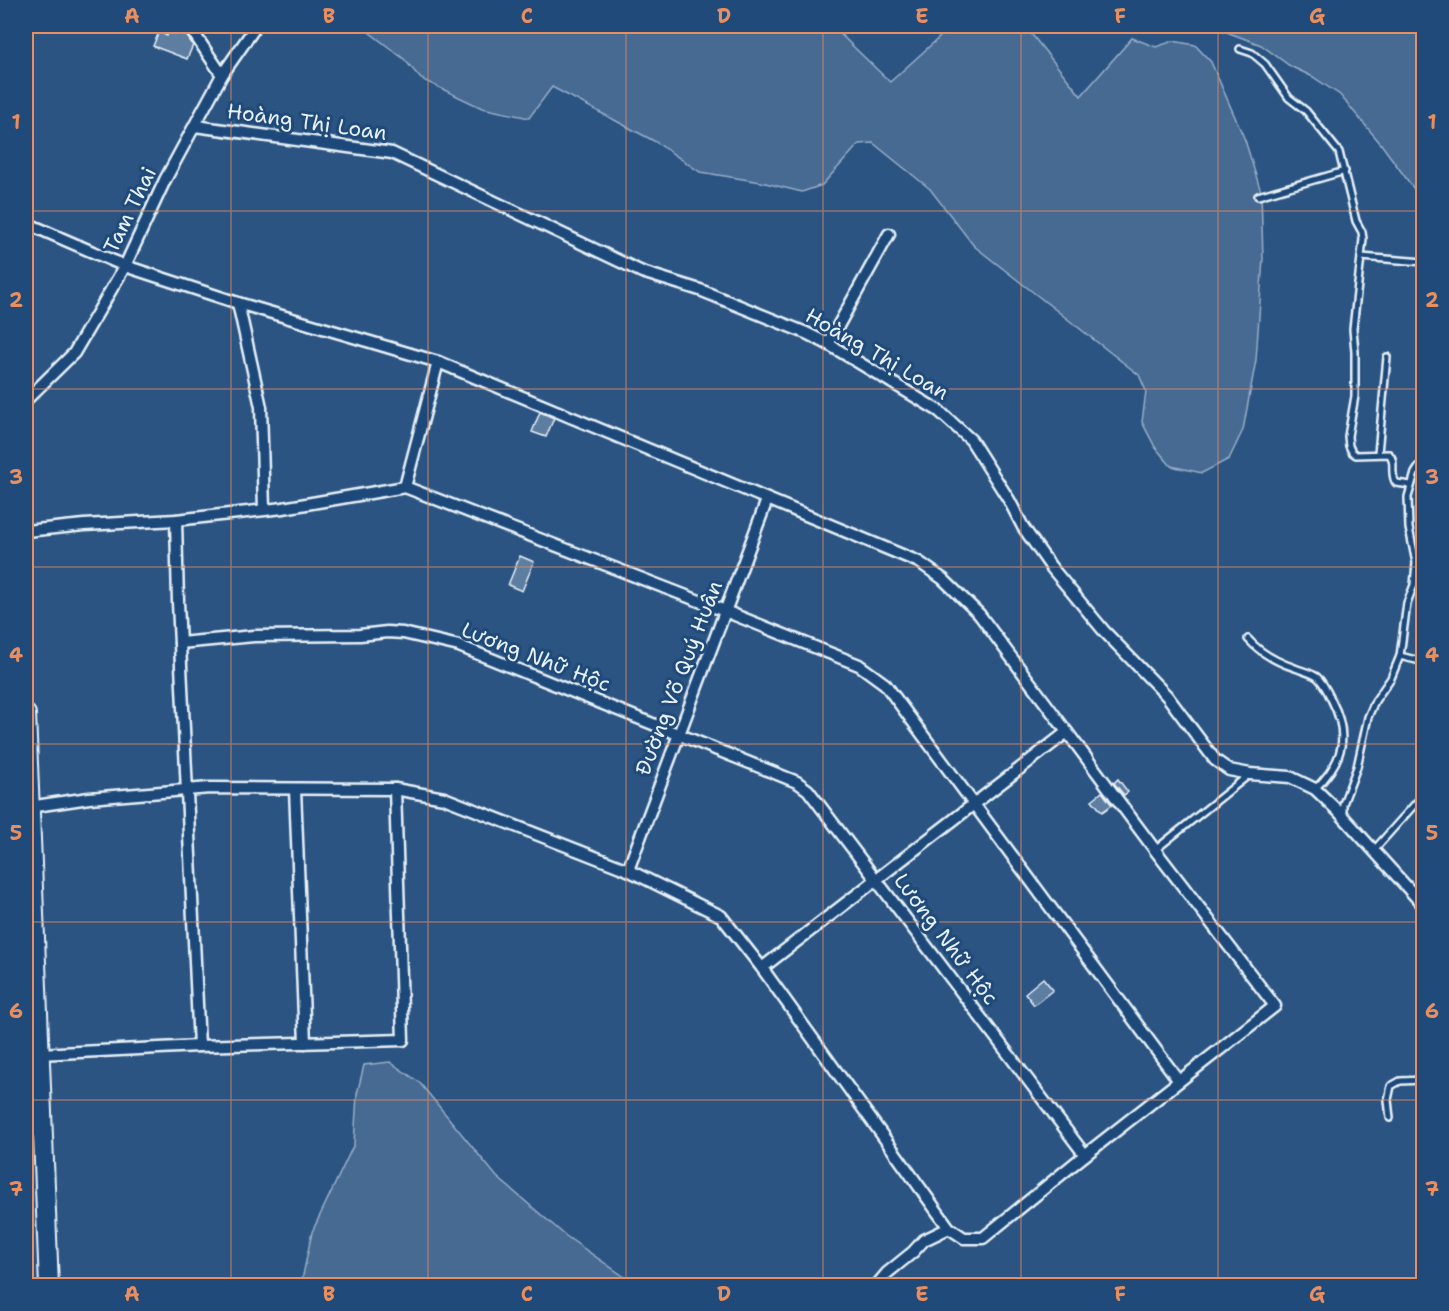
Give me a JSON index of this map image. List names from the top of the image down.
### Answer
{
  "streets": {
    "street": [
      "Hoàng Thị Loan",
      "Tam Thai",
      "Lương Nhữ Hộc",
      "Đường Võ Quý Huân"
    ]
  },
  "crossings": [
    ["Hoàng Thị Loan", "Tam Thai"],
    ["Lương Nhữ Hộc", "Đường Võ Quý Huân"]
  ],
  "grid": {
    "columns": [
      "A",
      "B",
      "C",
      "D",
      "E",
      "F",
      "G"
    ],
    "rows": [
      "1",
      "2",
      "3",
      "4",
      "5",
      "6",
      "7"
    ]
  }
}
